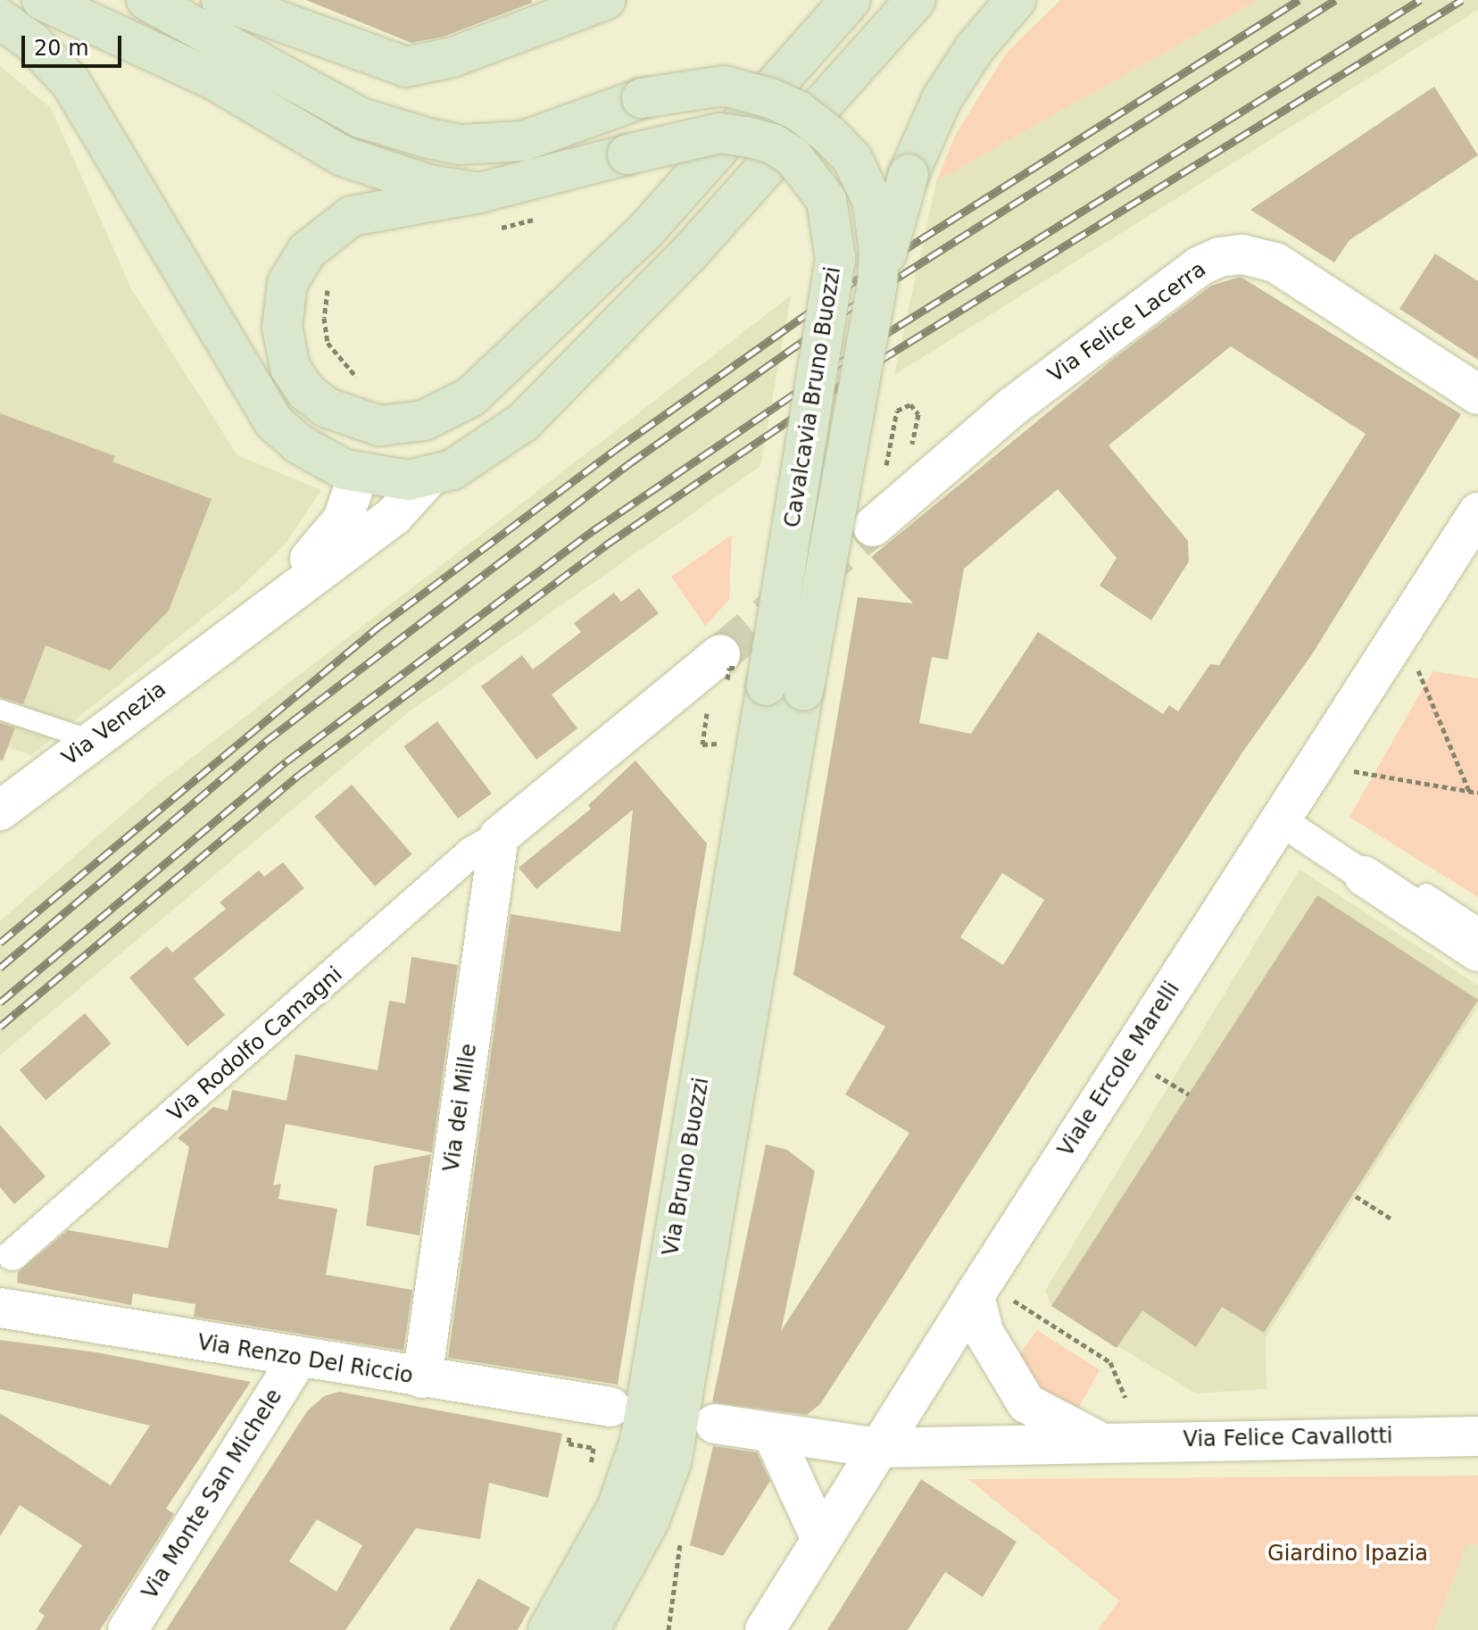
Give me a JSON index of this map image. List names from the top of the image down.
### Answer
{
  "streets": {
    "main road": ["Cavalcavia Bruno Buozzi", "Via Bruno Buozzi"],
    "street": [
      "Via Felice Lacerra",
      "Via Venezia",
      "Via Rodolfo Camagni",
      "Viale Ercole Marelli",
      "Via dei Mille",
      "Via Renzo Del Riccio",
      "Via Felice Cavallotti",
      "Via Monte San Michele"
    ]
  },
  "crossings": [
    ["Cavalcavia Bruno Buozzi", "Via Bruno Buozzi"],
    ["Via Rodolfo Camagni", "Via dei Mille"],
    ["Viale Ercole Marelli", "Via Felice Cavallotti"],
    ["Via dei Mille", "Via Renzo Del Riccio"],
    ["Via Renzo Del Riccio", "Via Monte San Michele"]
  ],
  "parks": ["Giardino Ipazia"],
  "scale_bar": "20 m"
}
